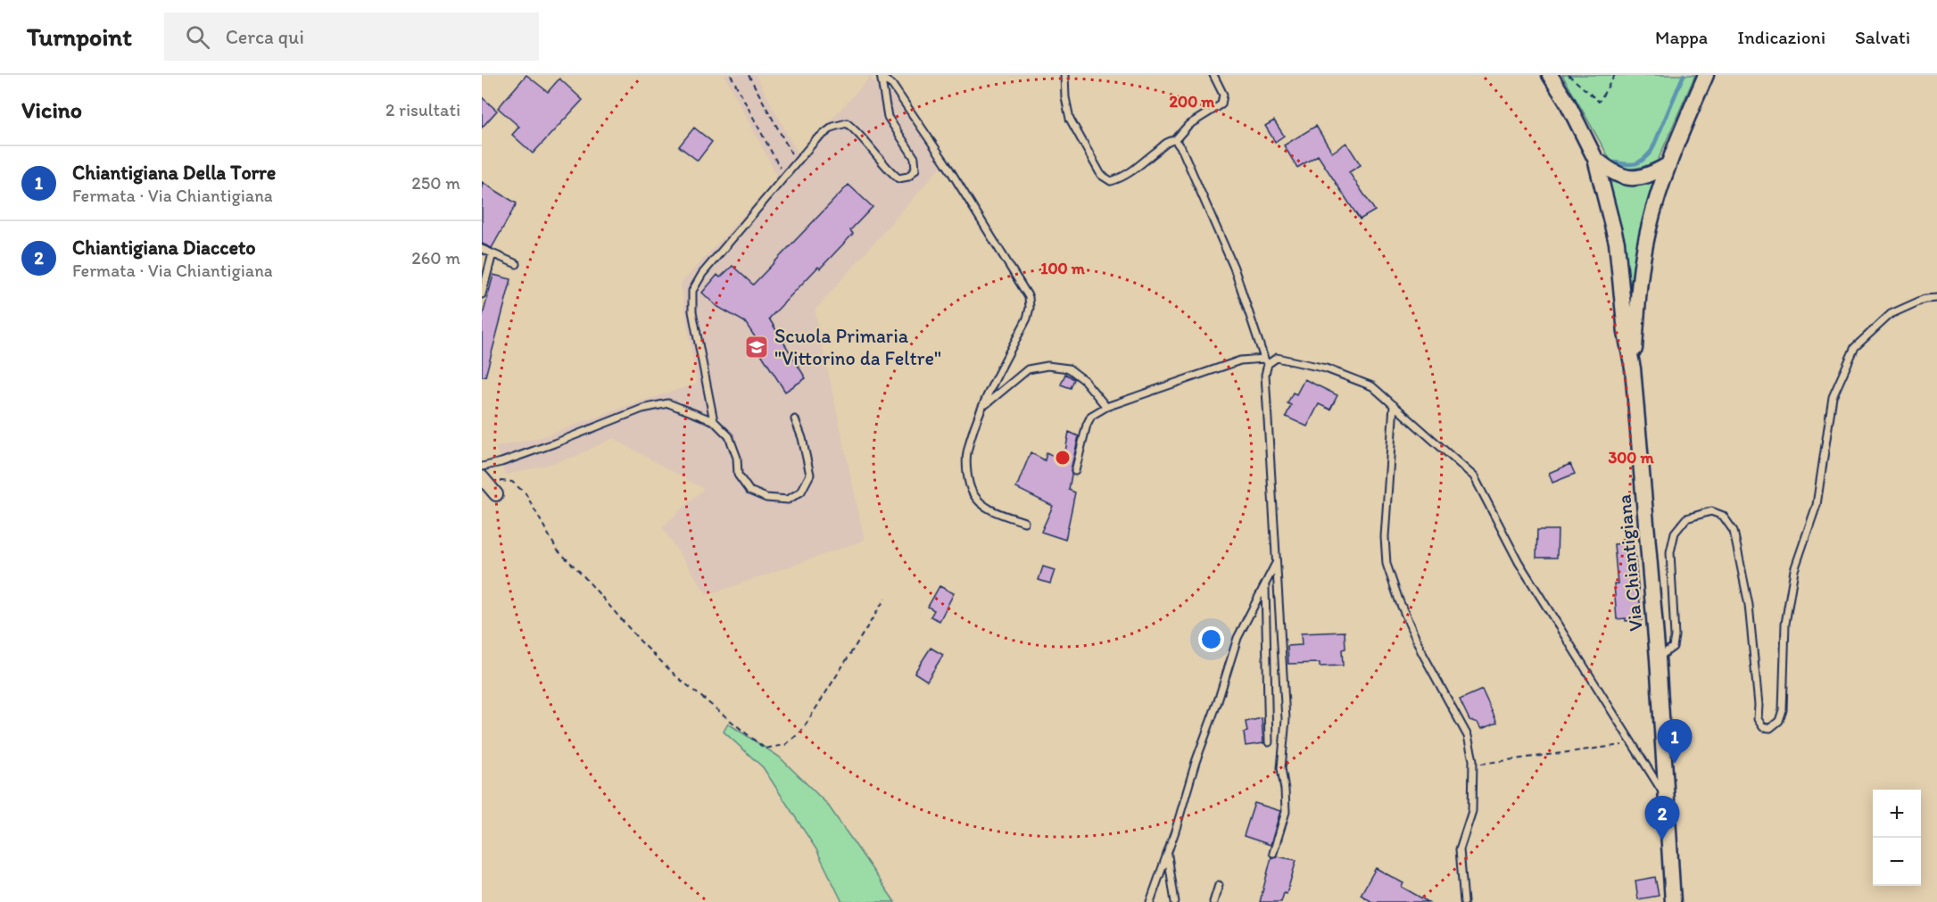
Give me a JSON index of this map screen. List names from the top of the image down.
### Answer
{
  "streets": {
    "street": ["Via Chiantigiana"]
  },
  "places": {
    "school or university": ["Scuola Primaria \"Vittorino da Feltre\""]
  },
  "page": {
    "header": "Turnpoint",
    "search": "Cerca qui",
    "nav": ["Mappa", "Indicazioni", "Salvati"],
    "heading": ["Vicino", "2 risultati"],
    "list": [
      {
        "mark": "1",
        "name": "Chiantigiana Della Torre",
        "note": "Fermata · Via Chiantigiana",
        "value": "250 m"
      },
      {
        "mark": "2",
        "name": "Chiantigiana Diacceto",
        "note": "Fermata · Via Chiantigiana",
        "value": "260 m"
      }
    ],
    "pins": ["1", "2"],
    "map_buttons": ["+", "−"]
  },
  "rings": ["200 m", "100 m", "300 m"]
}
